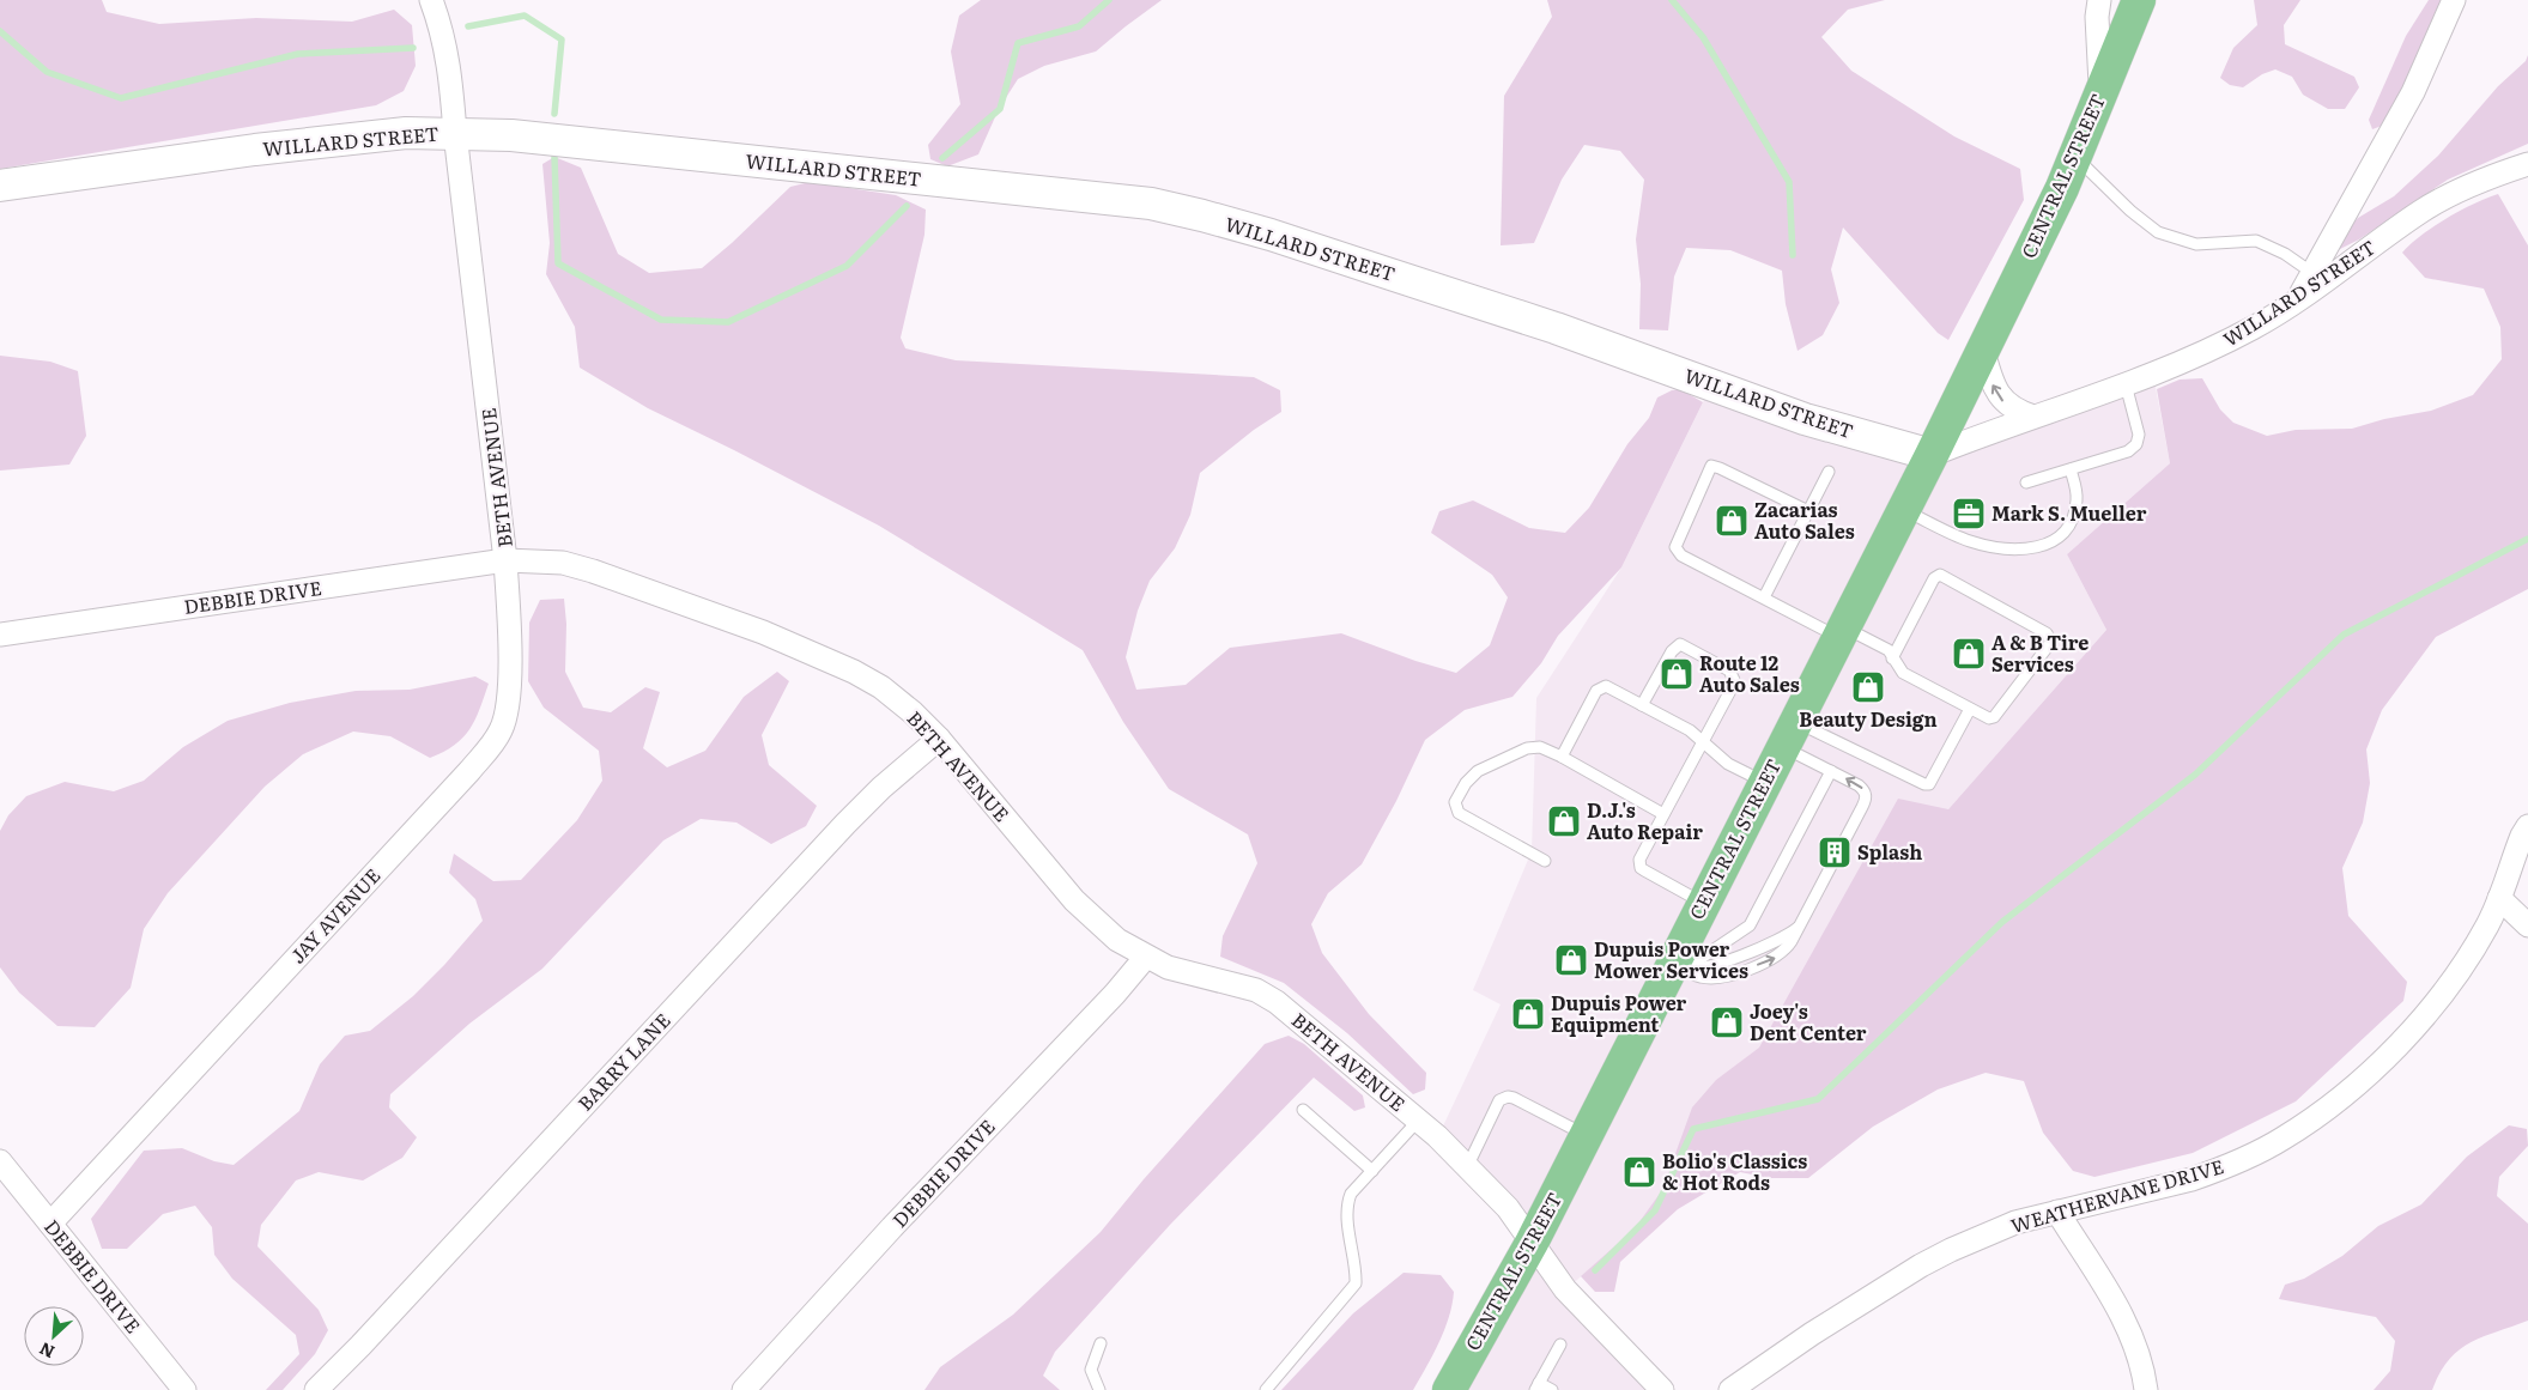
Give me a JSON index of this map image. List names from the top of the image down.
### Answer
{
  "streets": {
    "main road": ["CENTRAL STREET"],
    "street": [
      "WILLARD STREET",
      "BETH AVENUE",
      "DEBBIE DRIVE",
      "JAY AVENUE",
      "BARRY LANE",
      "WEATHERVANE DRIVE"
    ]
  },
  "crossings": [
    ["WILLARD STREET", "CENTRAL STREET"],
    ["WILLARD STREET", "BETH AVENUE"],
    ["CENTRAL STREET", "BETH AVENUE"],
    ["BETH AVENUE", "DEBBIE DRIVE"],
    ["BETH AVENUE", "JAY AVENUE"],
    ["BETH AVENUE", "BARRY LANE"],
    ["DEBBIE DRIVE", "JAY AVENUE"]
  ],
  "places": {
    "office": ["Mark S. Mueller"],
    "shop": [
      "Zacarias Auto Sales",
      "A & B Tire Services",
      "Route 12 Auto Sales",
      "Beauty Design",
      "D.J.'s Auto Repair",
      "Dupuis Power Mower Services",
      "Dupuis Power Equipment",
      "Joey's Dent Center",
      "Bolio's Classics & Hot Rods"
    ],
    "building": ["Splash"]
  },
  "north": "bottom left"
}
